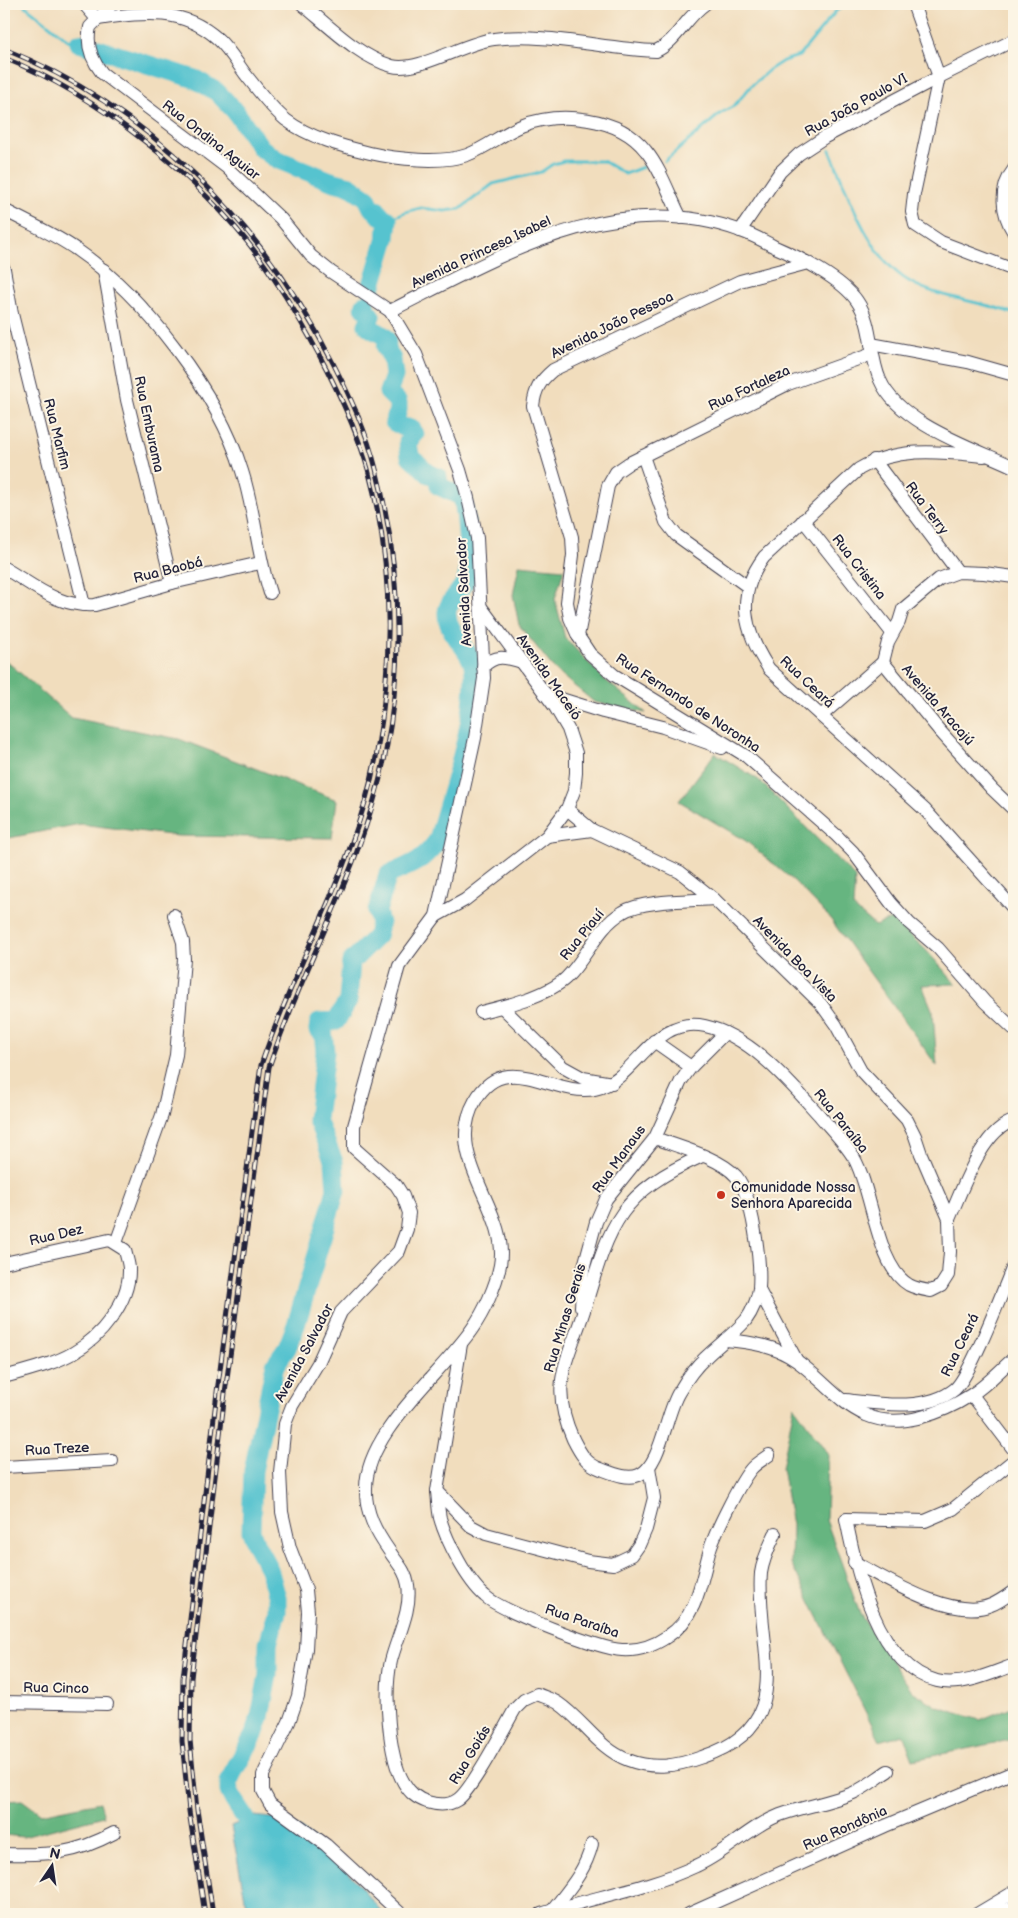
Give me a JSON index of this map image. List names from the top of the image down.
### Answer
{
  "streets": {
    "street": [
      "Rua João Paulo VI",
      "Rua Ondina Aguiar",
      "Avenida Princesa Isabel",
      "Avenida João Pessoa",
      "Rua Fortaleza",
      "Rua Emburama",
      "Rua Marfim",
      "Rua Terry",
      "Rua Cristina",
      "Rua Baobá",
      "Avenida Salvador",
      "Avenida Maceió",
      "Rua Ceará",
      "Rua Fernando de Noronha",
      "Avenida Aracajú",
      "Rua Piauí",
      "Avenida Boa Vista",
      "Rua Paraíba",
      "Rua Manaus",
      "Rua Dez",
      "Rua Minas Gerais",
      "Rua Treze",
      "Rua Cinco",
      "Rua Goiás",
      "Rua Rondônia"
    ]
  },
  "crossings": [
    ["Rua João Paulo VI", "Avenida Princesa Isabel"],
    ["Rua Ondina Aguiar", "Avenida Princesa Isabel"],
    ["Rua Ondina Aguiar", "Avenida Salvador"],
    ["Avenida Princesa Isabel", "Avenida João Pessoa"],
    ["Avenida Princesa Isabel", "Rua Fortaleza"],
    ["Avenida Princesa Isabel", "Avenida Salvador"],
    ["Avenida João Pessoa", "Rua Fortaleza"],
    ["Avenida João Pessoa", "Rua Fernando de Noronha"],
    ["Rua Fortaleza", "Rua Fernando de Noronha"],
    ["Rua Emburama", "Rua Baobá"],
    ["Rua Marfim", "Rua Baobá"],
    ["Rua Terry", "Avenida Aracajú"],
    ["Rua Cristina", "Avenida Aracajú"],
    ["Avenida Salvador", "Avenida Maceió"],
    ["Avenida Maceió", "Avenida Boa Vista"],
    ["Rua Piauí", "Avenida Boa Vista"],
    ["Avenida Boa Vista", "Rua Paraíba"],
    ["Rua Paraíba", "Rua Manaus"],
    ["Rua Paraíba", "Rua Goiás"],
    ["Rua Manaus", "Rua Minas Gerais"]
  ],
  "places": ["Comunidade Nossa Senhora Aparecida"],
  "north": "top"
}
